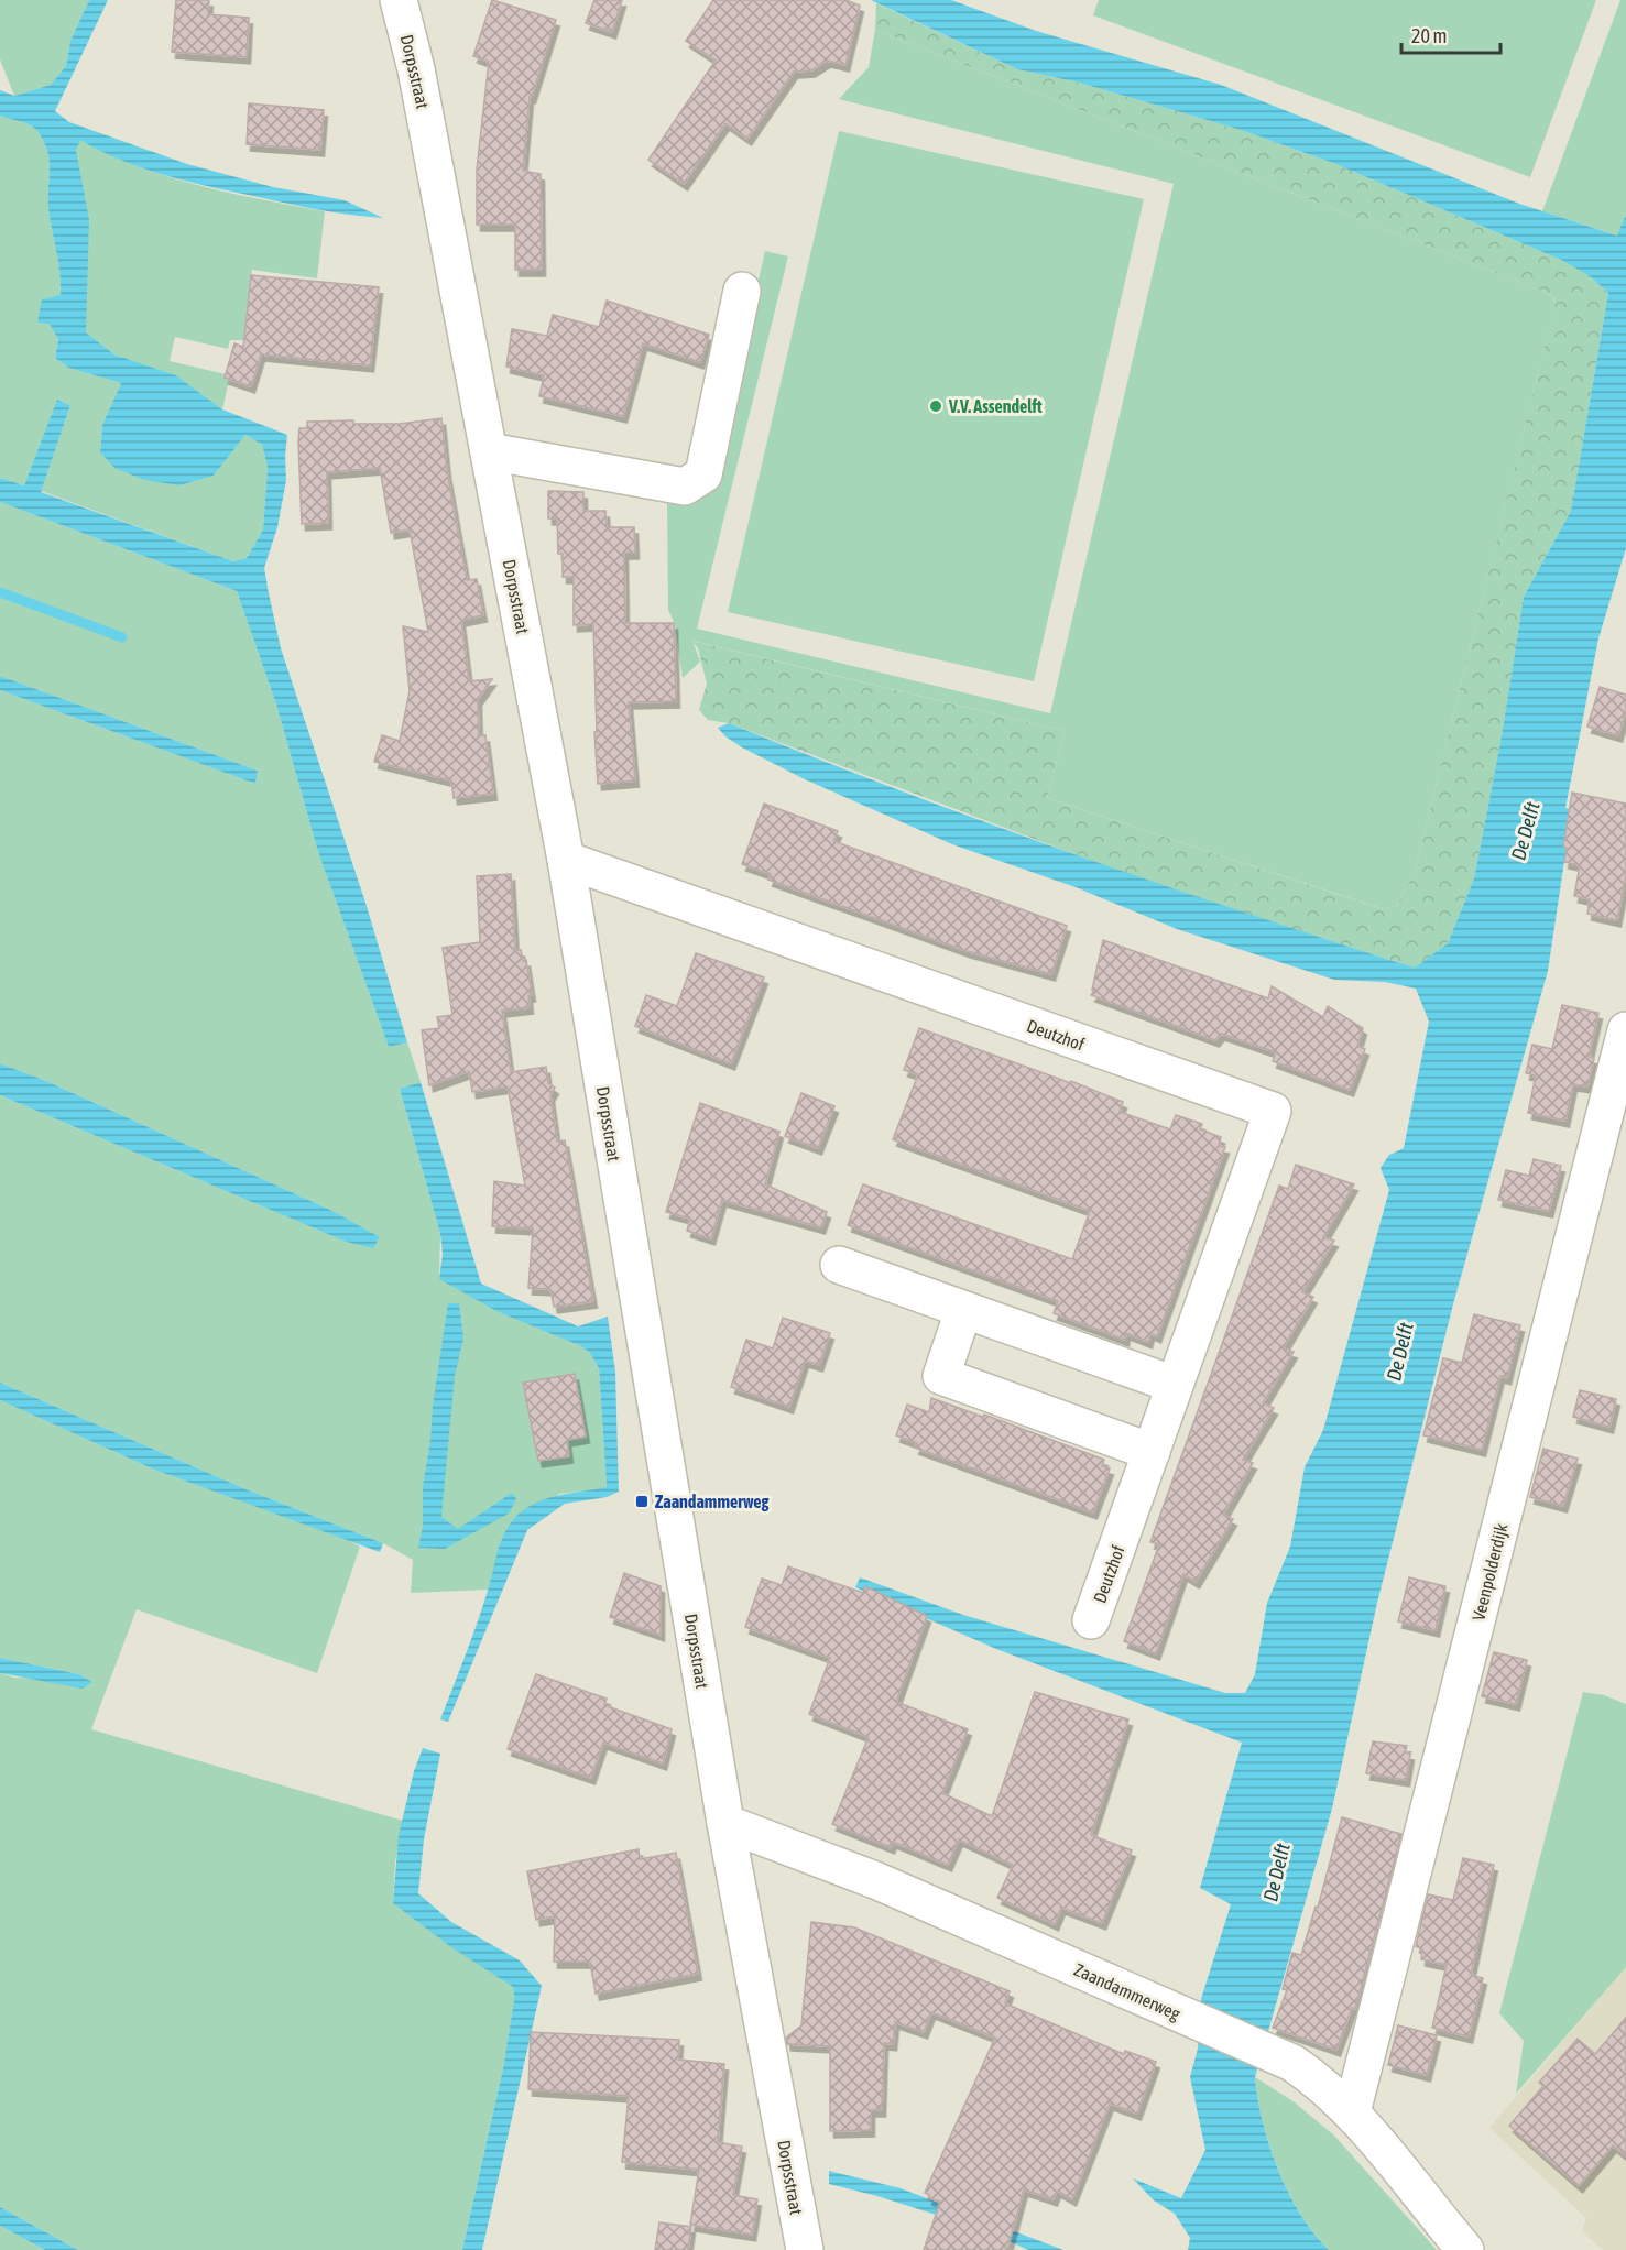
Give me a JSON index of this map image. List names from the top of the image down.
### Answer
{
  "streets": {
    "street": [
      "Dorpsstraat",
      "Deutzhof",
      "Veenpolderdijk",
      "Zaandammerweg"
    ]
  },
  "crossings": [
    ["Dorpsstraat", "Deutzhof"],
    ["Dorpsstraat", "Zaandammerweg"],
    ["Veenpolderdijk", "Zaandammerweg"]
  ],
  "water": ["De Delft"],
  "places": {
    "other": ["V.V. Assendelft"],
    "transit": ["Zaandammerweg"]
  },
  "scale_bar": "20 m"
}
